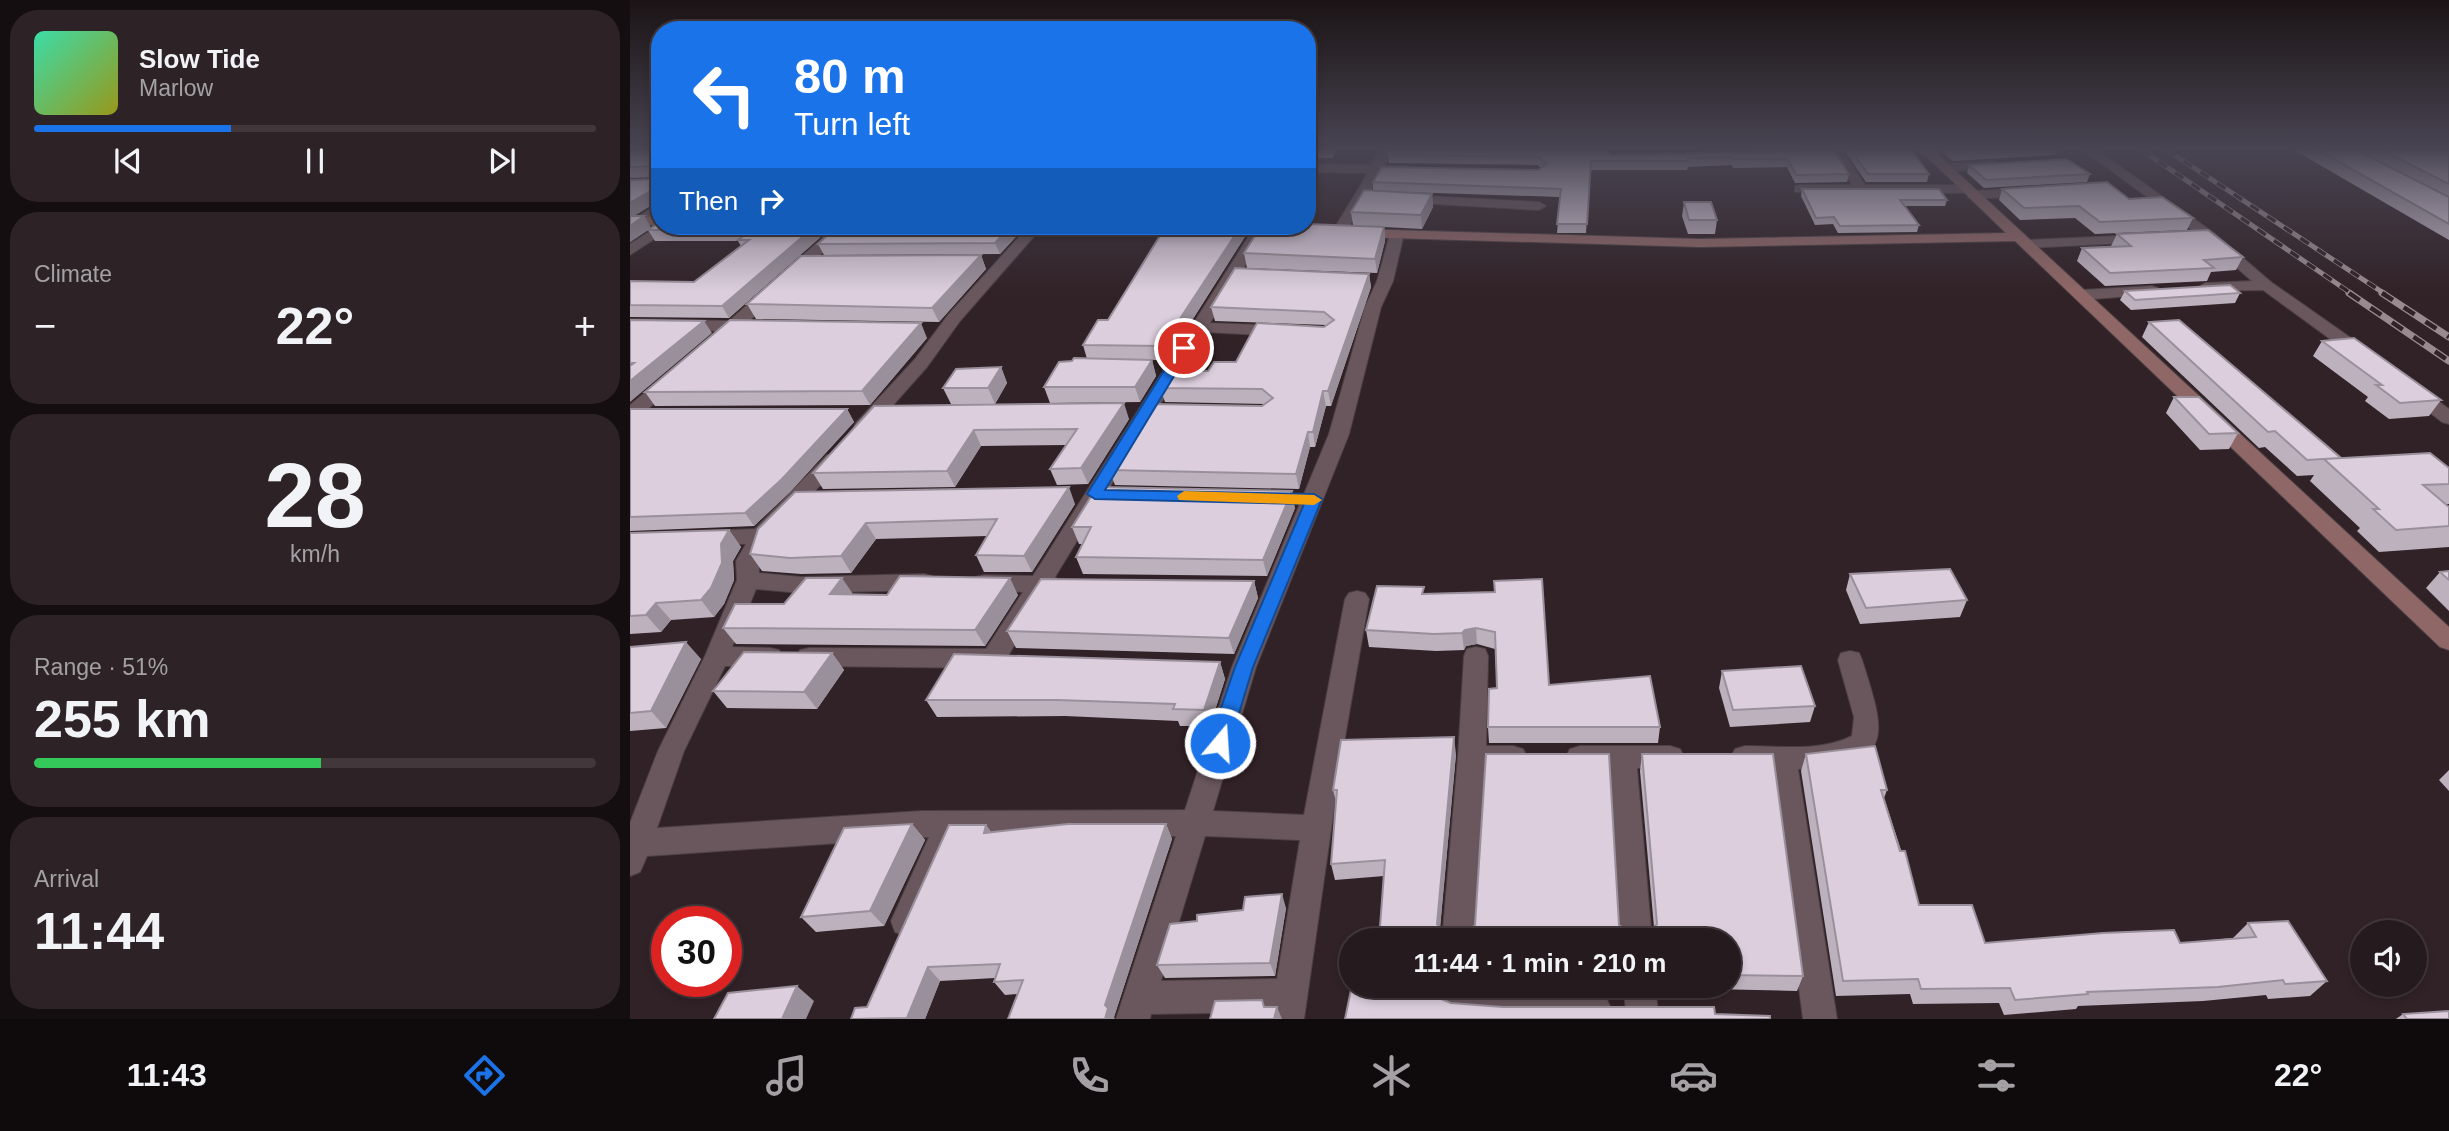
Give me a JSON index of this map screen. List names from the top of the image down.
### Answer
{
  "page": {
    "turn": ["80 m", "Turn left"],
    "song": ["Slow Tide", "Marlow"],
    "then": "Then",
    "tile": [
      "Climate",
      ["28", "km/h"],
      ["Range · 51%", "255 km"],
      ["Arrival", "11:44"]
    ],
    "heat": ["−", "22°", "+"],
    "limit": "30",
    "trip": "11:44 · 1 min · 210 m",
    "tabs": ["11:43", "22°"]
  }
}
